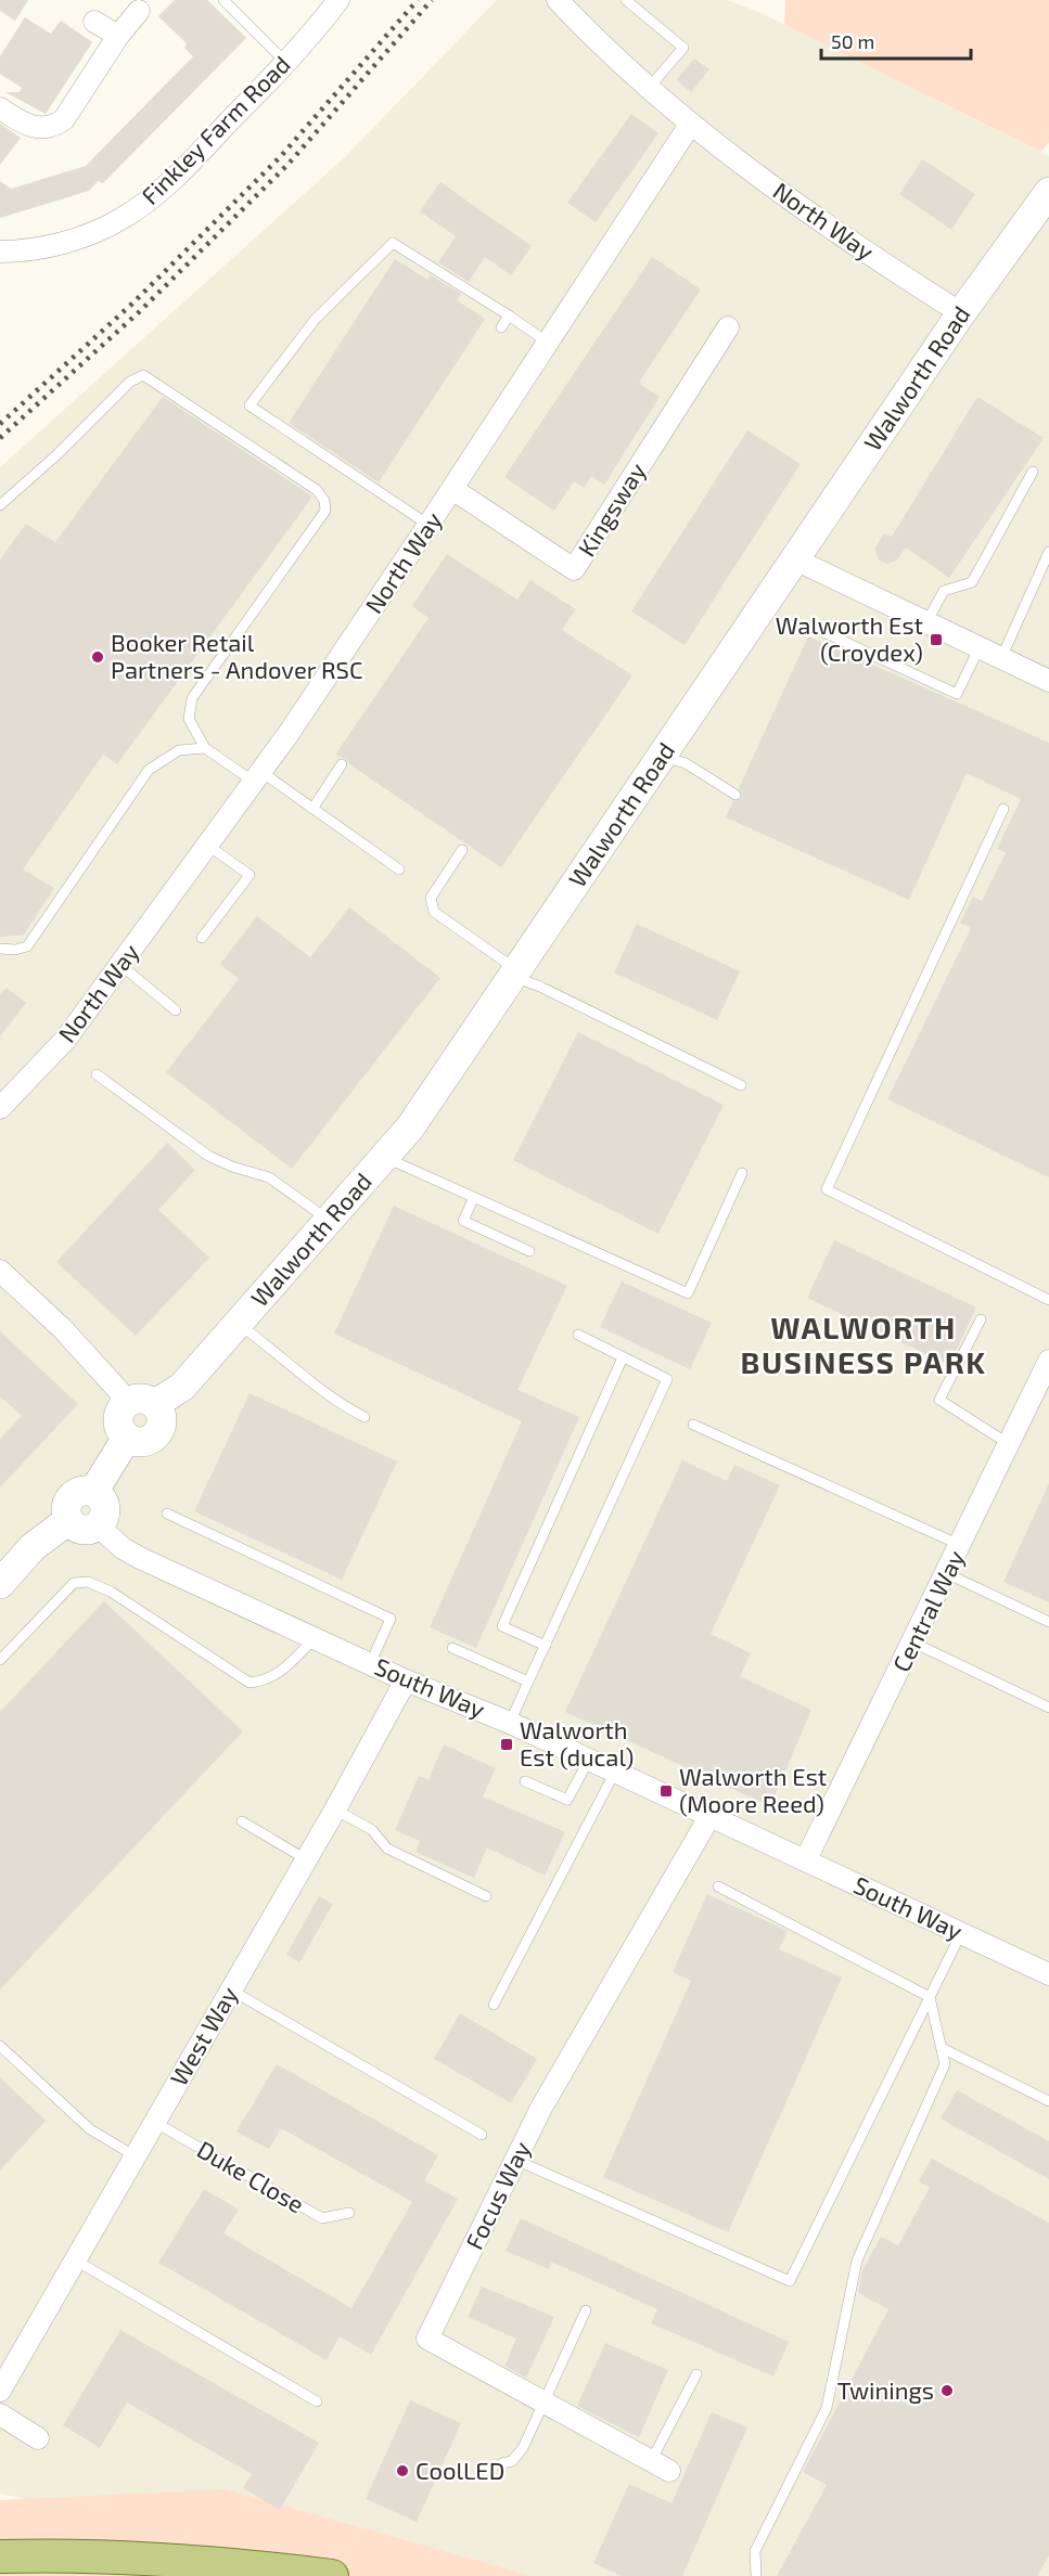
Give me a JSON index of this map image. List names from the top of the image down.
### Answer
{
  "streets": {
    "street": [
      "Finkley Farm Road",
      "North Way",
      "Walworth Road",
      "Kingsway",
      "Central Way",
      "South Way",
      "West Way",
      "Focus Way"
    ],
    "lane": ["Duke Close"]
  },
  "crossings": [
    ["North Way", "Walworth Road"],
    ["North Way", "Kingsway"],
    ["Central Way", "South Way"],
    ["South Way", "West Way"],
    ["South Way", "Focus Way"],
    ["West Way", "Duke Close"]
  ],
  "districts": ["WALWORTH BUSINESS PARK"],
  "places": {
    "transit": ["Walworth Est (Croydex)", "Walworth Est (ducal)", "Walworth Est (Moore Reed)"],
    "other": ["Booker Retail Partners - Andover RSC", "Twinings", "CoolLED"]
  },
  "scale_bar": "50 m"
}
